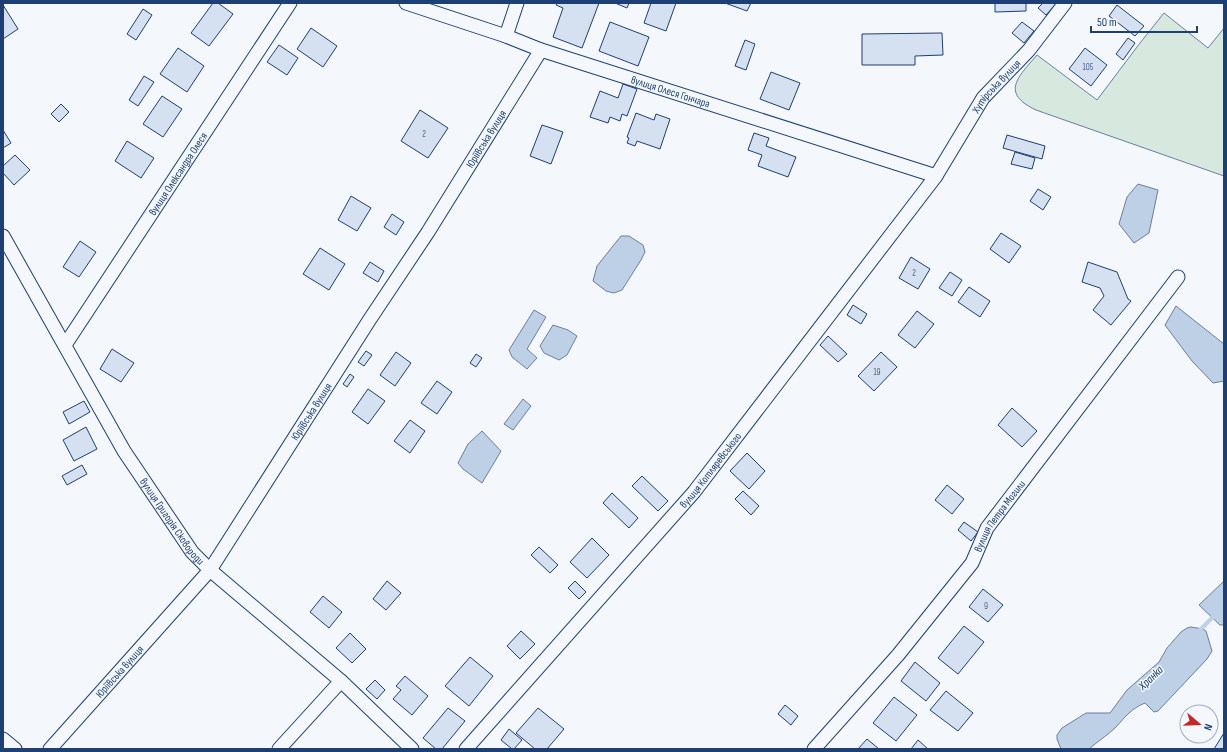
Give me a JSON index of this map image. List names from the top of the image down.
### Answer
{
  "streets": {
    "street": [
      "Хутірська вулиця",
      "вулиця Олеся Гончара",
      "Юріївська вулиця",
      "вулиця Олександра Олеся",
      "вулиця Котляревського",
      "вулиця Петра Могили",
      "вулиця Григорія Сковороди"
    ]
  },
  "crossings": [
    ["Хутірська вулиця", "вулиця Олеся Гончара"],
    ["Хутірська вулиця", "вулиця Котляревського"],
    ["вулиця Олеся Гончара", "Юріївська вулиця"],
    ["вулиця Олеся Гончара", "вулиця Котляревського"],
    ["Юріївська вулиця", "вулиця Григорія Сковороди"],
    ["вулиця Олександра Олеся", "вулиця Григорія Сковороди"]
  ],
  "water": ["Хранка"],
  "house_numbers": [
    "105",
    "2",
    "2",
    "19",
    "9"
  ],
  "scale_bar": "50 m",
  "north": "right"
}
